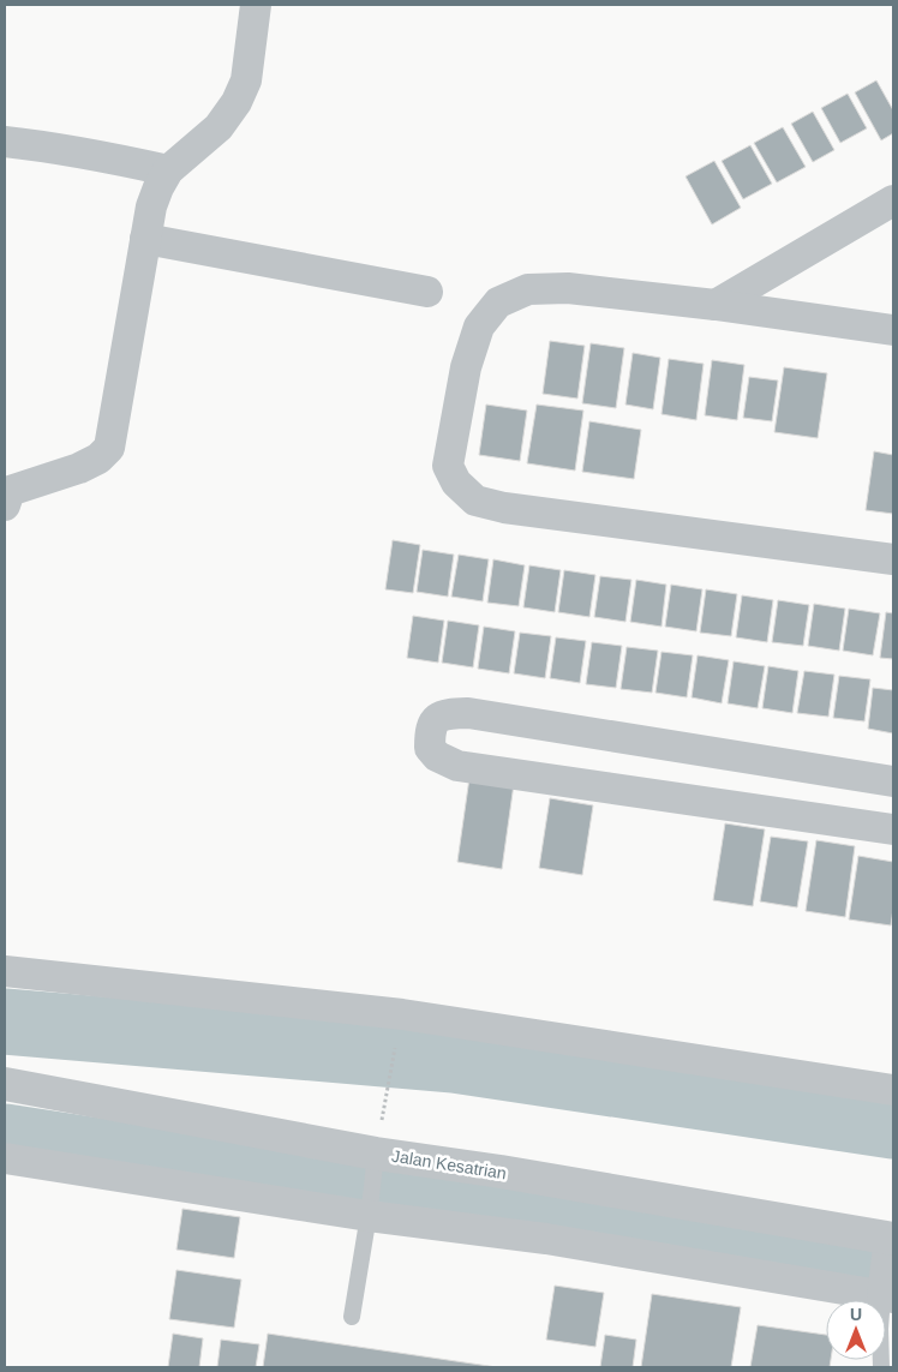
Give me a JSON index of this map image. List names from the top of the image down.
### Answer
{
  "streets": {
    "street": ["Jalan Kesatrian"]
  },
  "north": "top"
}
